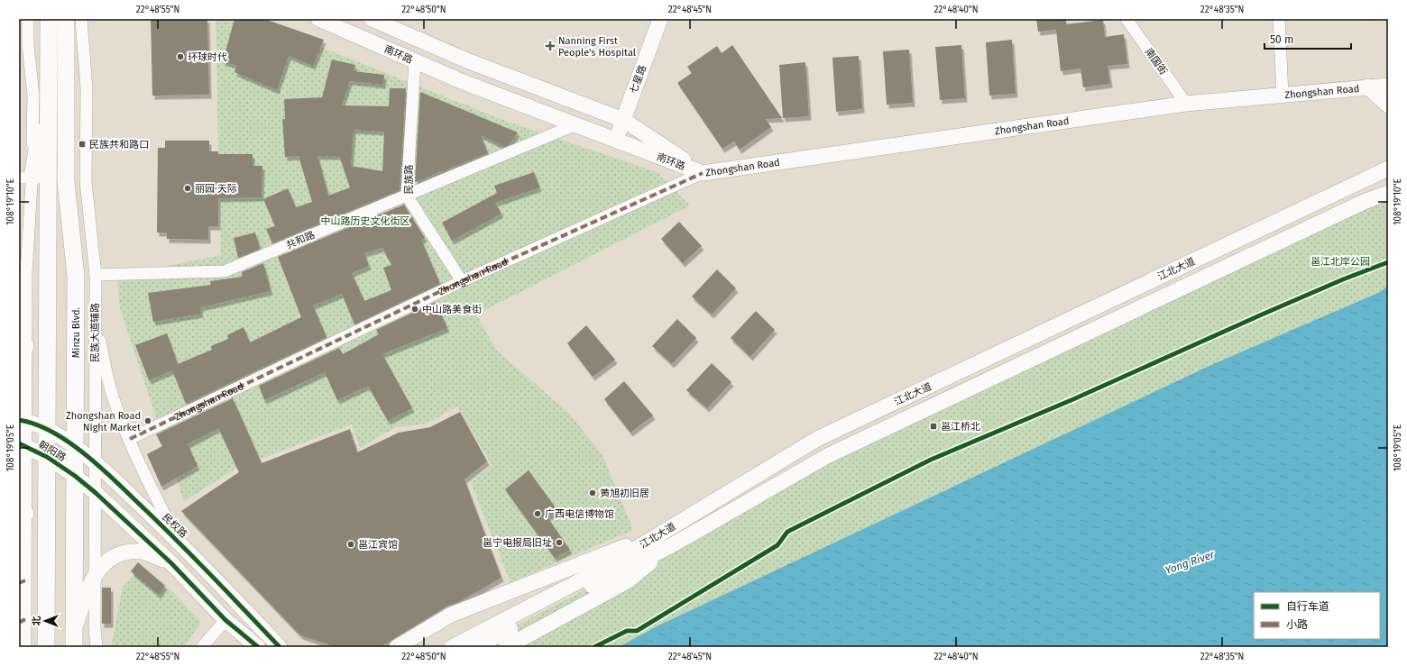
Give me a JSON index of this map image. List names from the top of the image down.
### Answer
{
  "streets": {
    "highway": ["Minzu Blvd."],
    "main road": [
      "南环路",
      "七星路",
      "Zhongshan Road",
      "江北大道",
      "朝阳路",
      "民权路"
    ],
    "street": [
      "南国街",
      "民族路",
      "共和路",
      "民族大道辅路"
    ]
  },
  "crossings": [
    ["南环路", "七星路"],
    ["南环路", "Zhongshan Road"],
    ["南环路", "民族路"],
    ["南环路", "共和路"],
    ["南国街", "Zhongshan Road"],
    ["Zhongshan Road", "民族路"],
    ["民族路", "共和路"],
    ["共和路", "民族大道辅路"],
    ["Minzu Blvd.", "朝阳路"],
    ["Minzu Blvd.", "民权路"],
    ["民族大道辅路", "民权路"],
    ["朝阳路", "民权路"]
  ],
  "water": ["Yong River"],
  "parks": ["中山路历史文化街区", "邕江北岸公园"],
  "places": {
    "health": ["Nanning First People's Hospital"],
    "other": [
      "环球时代",
      "丽园·天际",
      "中山路美食街",
      "Zhongshan Road Night Market",
      "黄旭初旧居",
      "广西电信博物馆",
      "邕宁电报局旧址",
      "邕江宾馆"
    ],
    "transit": ["民族共和路口", "邕江桥北"]
  },
  "legend": ["自行车道", "小路"],
  "scale_bar": "50 m",
  "north": "left",
  "coordinates": [
    "22°48'55\"N",
    "22°48'50\"N",
    "22°48'45\"N",
    "22°48'40\"N",
    "22°48'35\"N",
    "108°19'10\"E",
    "108°19'05\"E"
  ]
}
